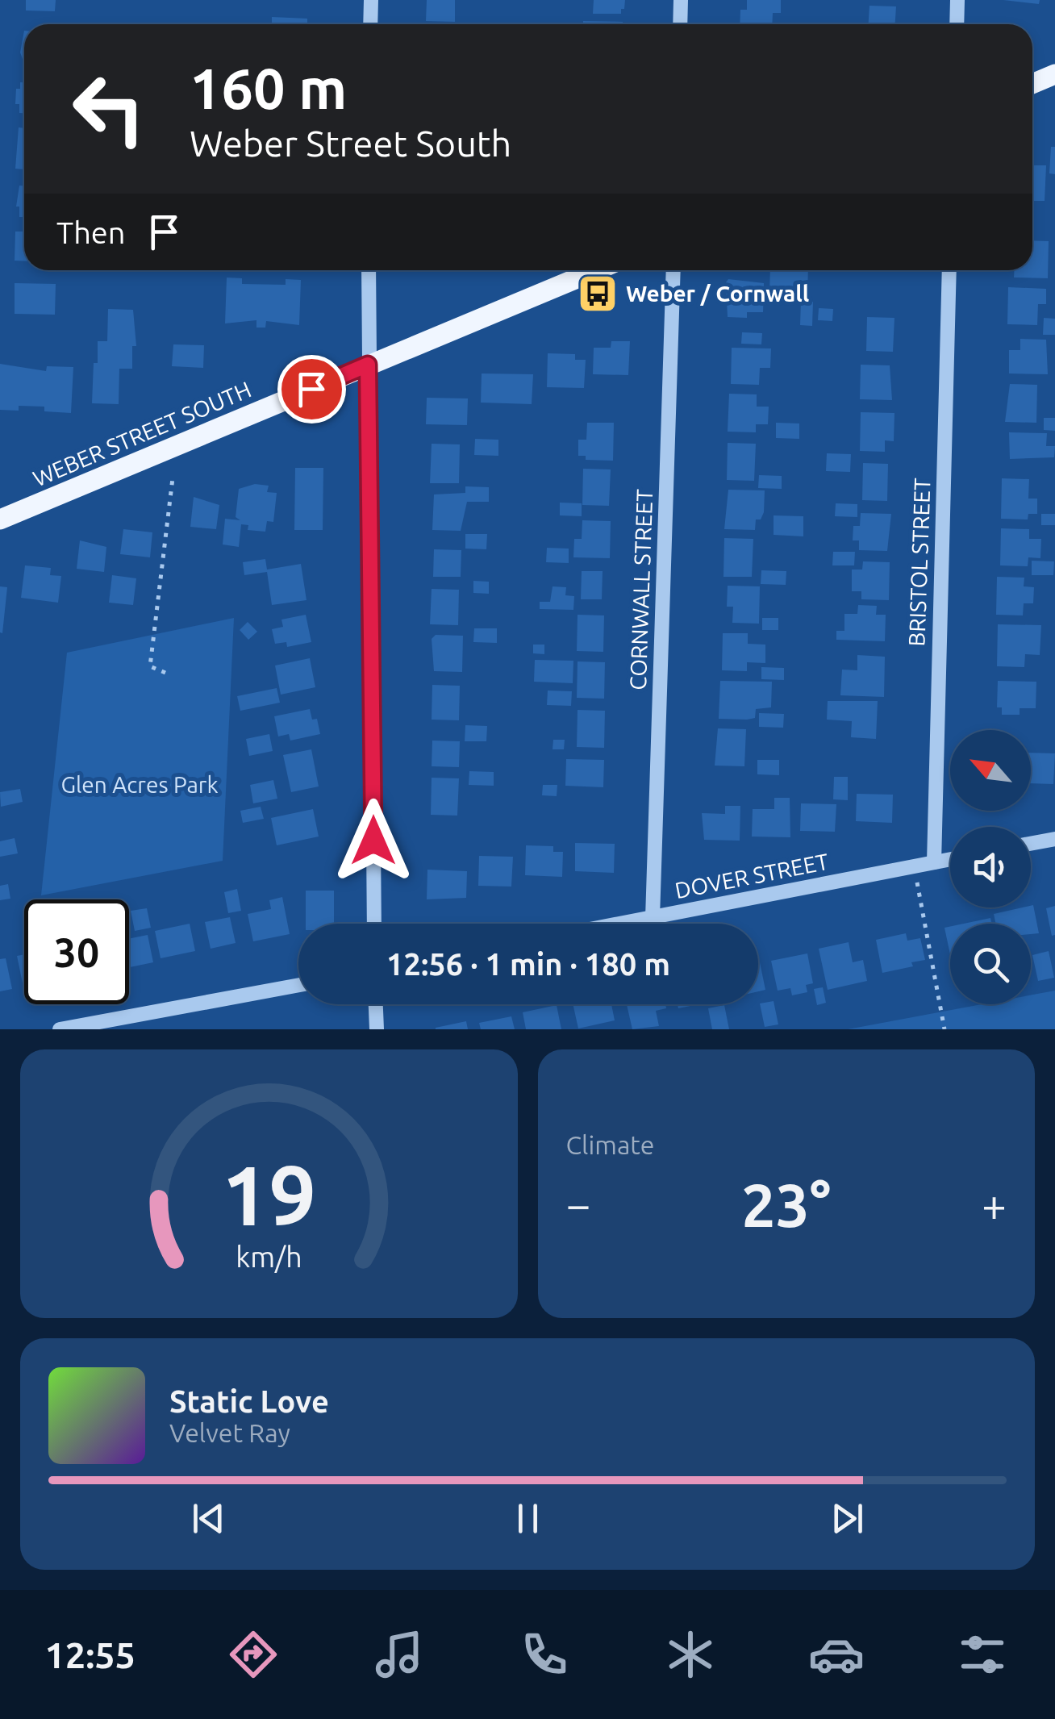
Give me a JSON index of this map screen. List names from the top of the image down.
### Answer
{
  "streets": {
    "main road": ["WEBER STREET SOUTH"],
    "street": ["BRISTOL STREET", "CORNWALL STREET", "DOVER STREET"]
  },
  "crossings": [
    ["BRISTOL STREET", "DOVER STREET"],
    ["CORNWALL STREET", "DOVER STREET"]
  ],
  "parks": ["Glen Acres Park"],
  "places": {
    "bus stop": ["Weber / Cornwall"]
  },
  "north": "top left",
  "page": {
    "turn": ["160 m", "Weber Street South"],
    "then": "Then",
    "limit": "30",
    "trip": "12:56 · 1 min · 180 m",
    "tile": "Climate",
    "heat": ["−", "23°", "+"],
    "song": ["Static Love", "Velvet Ray"],
    "tabs": "12:55",
    "gauge": ["19", "km/h"]
  }
}
